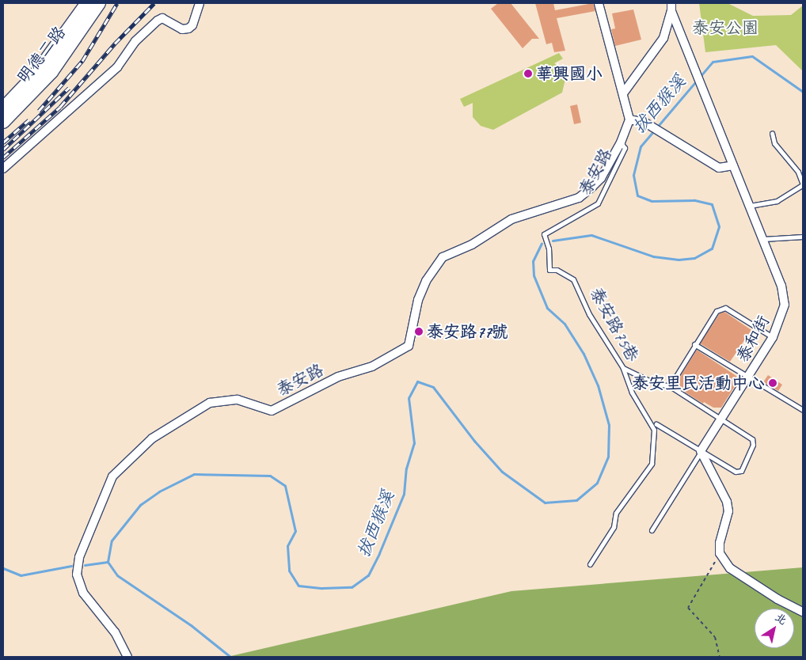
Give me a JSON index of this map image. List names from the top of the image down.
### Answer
{
  "streets": {
    "main road": ["明德二路"],
    "street": ["泰安路", "泰和街"],
    "lane": ["泰安路75巷"]
  },
  "crossings": [
    ["泰安路", "泰安路75巷"]
  ],
  "water": ["拔西猴溪"],
  "parks": ["泰安公園"],
  "places": ["華興國小", "泰安路77號", "泰安里民活動中心"],
  "north": "top right"
}
